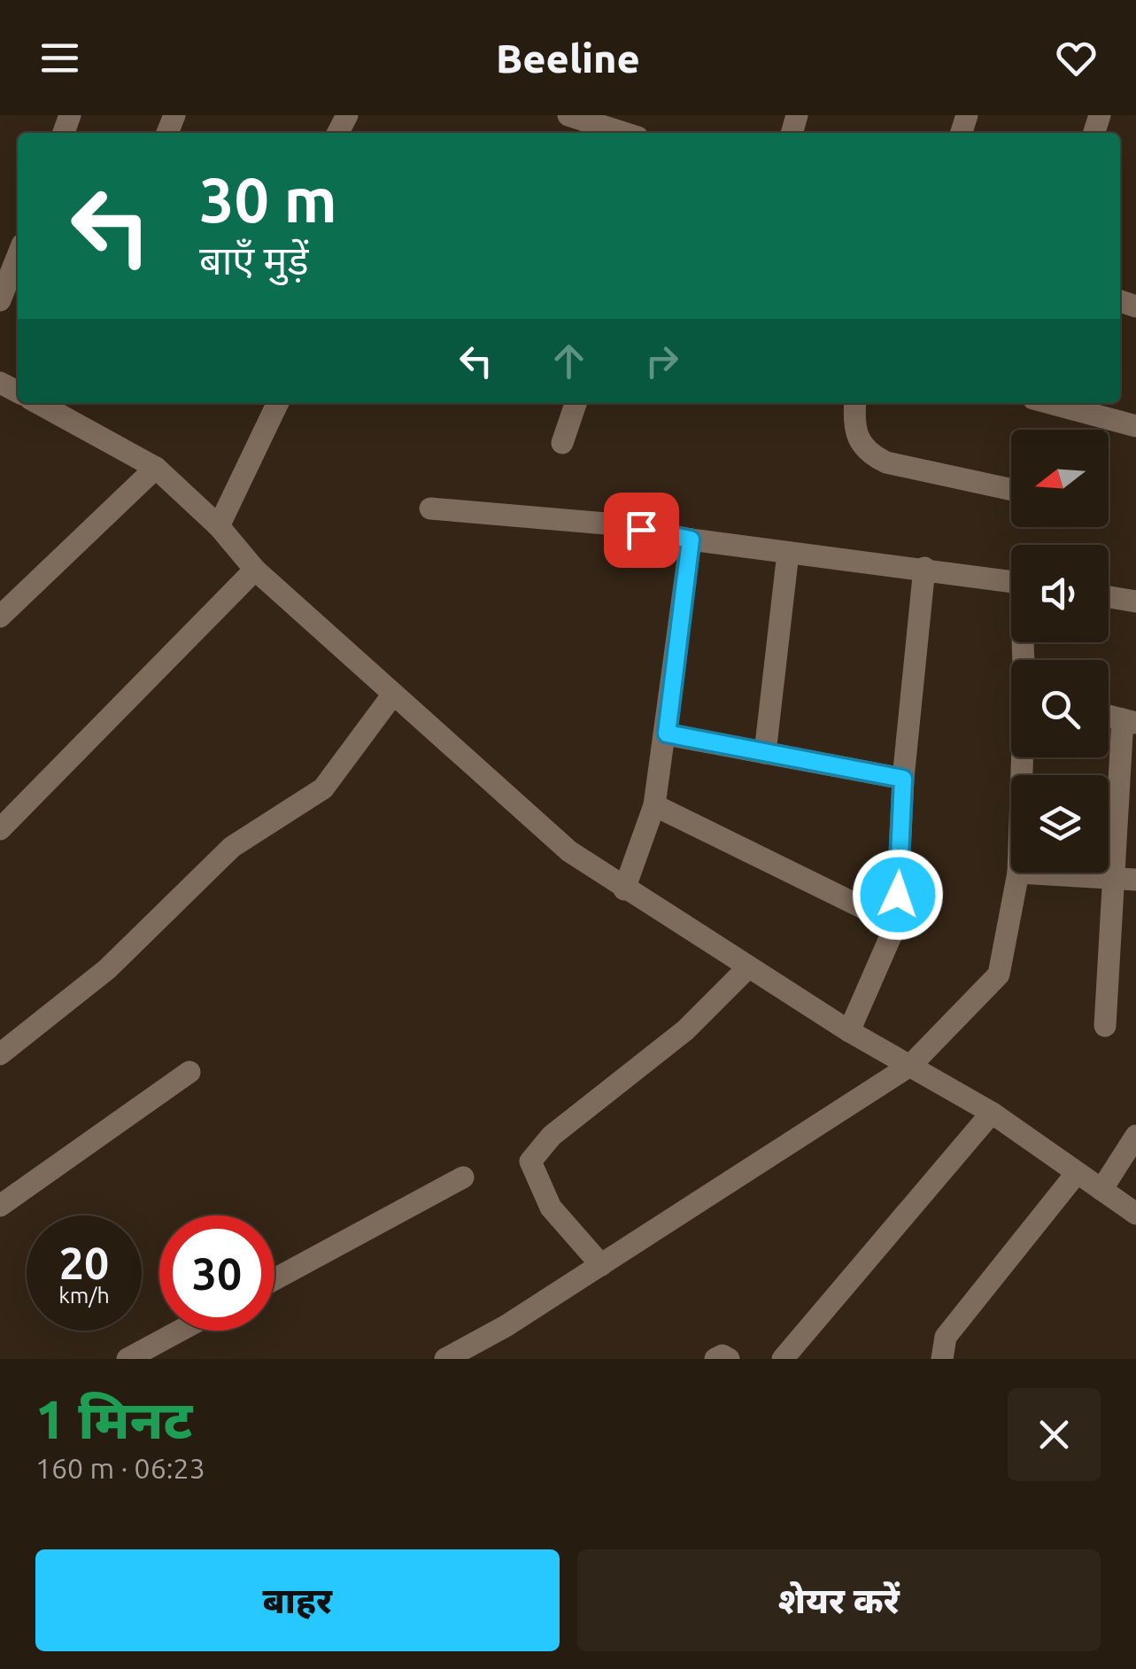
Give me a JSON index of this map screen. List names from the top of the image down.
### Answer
{
  "north": "left",
  "page": {
    "header": "Beeline",
    "turn": ["30 m", "बाएँ मुड़ें"],
    "speed": "20 km/h",
    "limit": "30",
    "heading": ["1 मिनट", "160 m · 06:23"],
    "buttons": ["बाहर", "शेयर करें"]
  }
}
